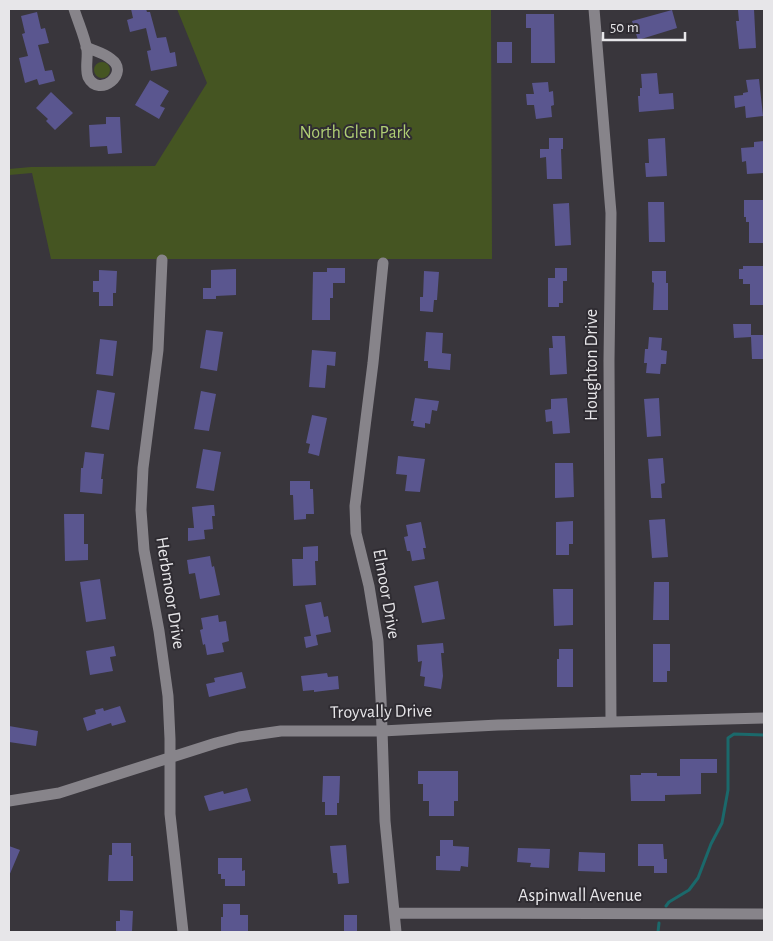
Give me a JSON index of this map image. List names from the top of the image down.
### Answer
{
  "streets": {
    "street": [
      "Houghton Drive",
      "Herbmoor Drive",
      "Elmoor Drive",
      "Troyvally Drive",
      "Aspinwall Avenue"
    ]
  },
  "crossings": [
    ["Houghton Drive", "Troyvally Drive"],
    ["Herbmoor Drive", "Troyvally Drive"],
    ["Elmoor Drive", "Troyvally Drive"],
    ["Elmoor Drive", "Aspinwall Avenue"]
  ],
  "parks": ["North Glen Park"],
  "scale_bar": "50 m"
}
